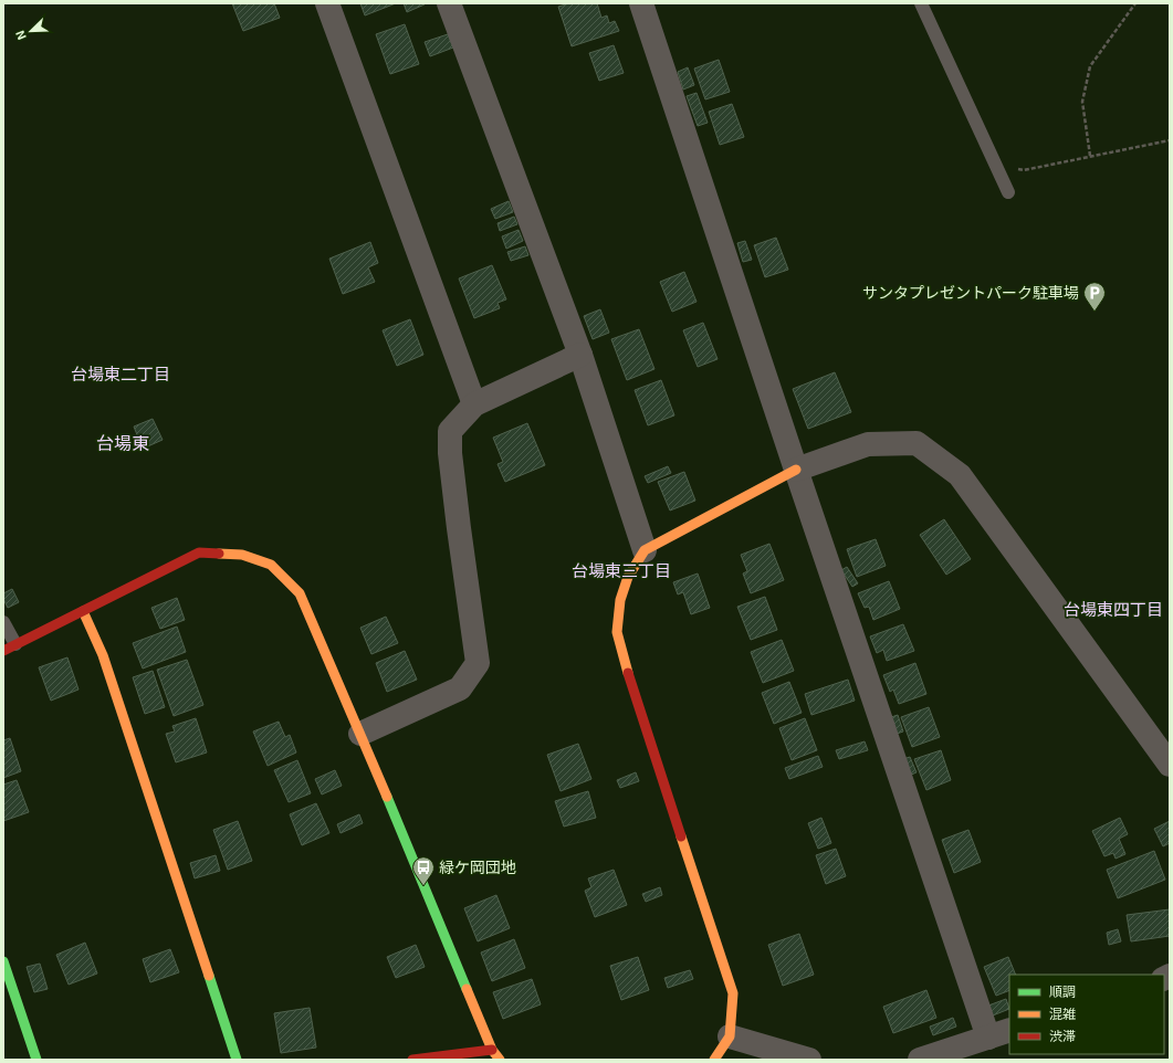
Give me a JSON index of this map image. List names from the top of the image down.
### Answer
{
  "districts": [
    "台場東二丁目",
    "台場東",
    "台場東三丁目",
    "台場東四丁目"
  ],
  "places": {
    "parking": ["サンタプレゼントパーク駐車場"],
    "bus stop": ["緑ケ岡団地"]
  },
  "legend": ["順調", "混雑", "渋滞"],
  "north": "bottom left"
}
